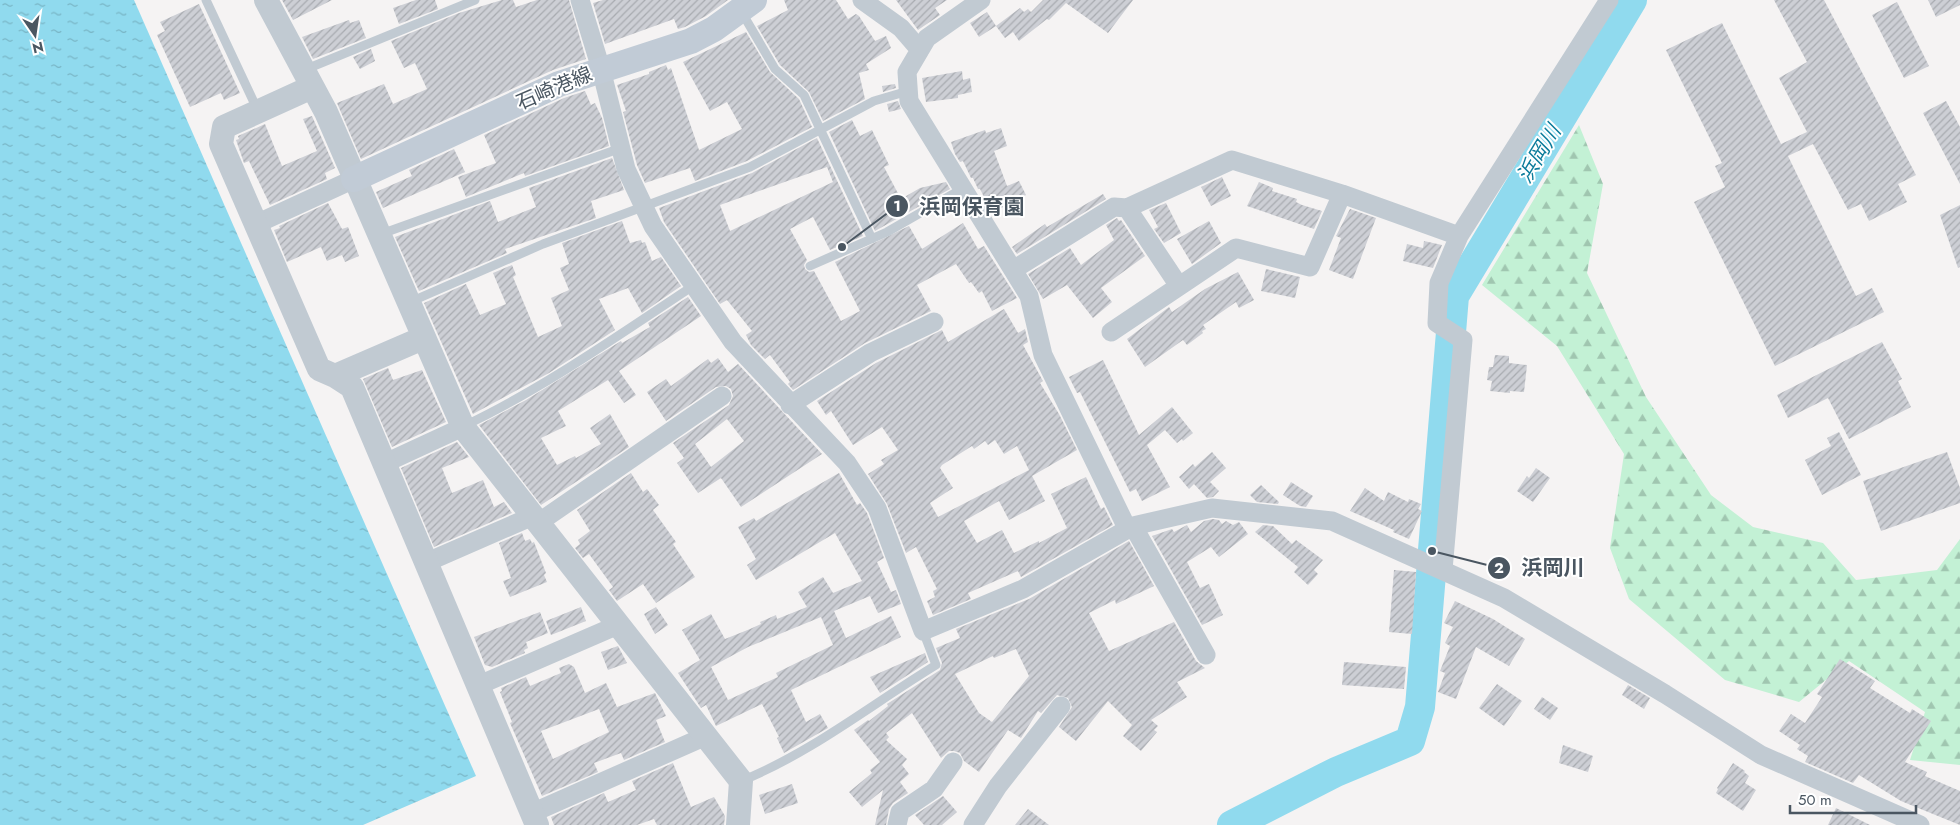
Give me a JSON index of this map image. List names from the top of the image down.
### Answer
{
  "streets": {
    "main road": ["石崎港線"]
  },
  "water": ["浜岡川"],
  "places": ["浜岡保育園", "浜岡川"],
  "scale_bar": "50 m",
  "north": "bottom"
}
